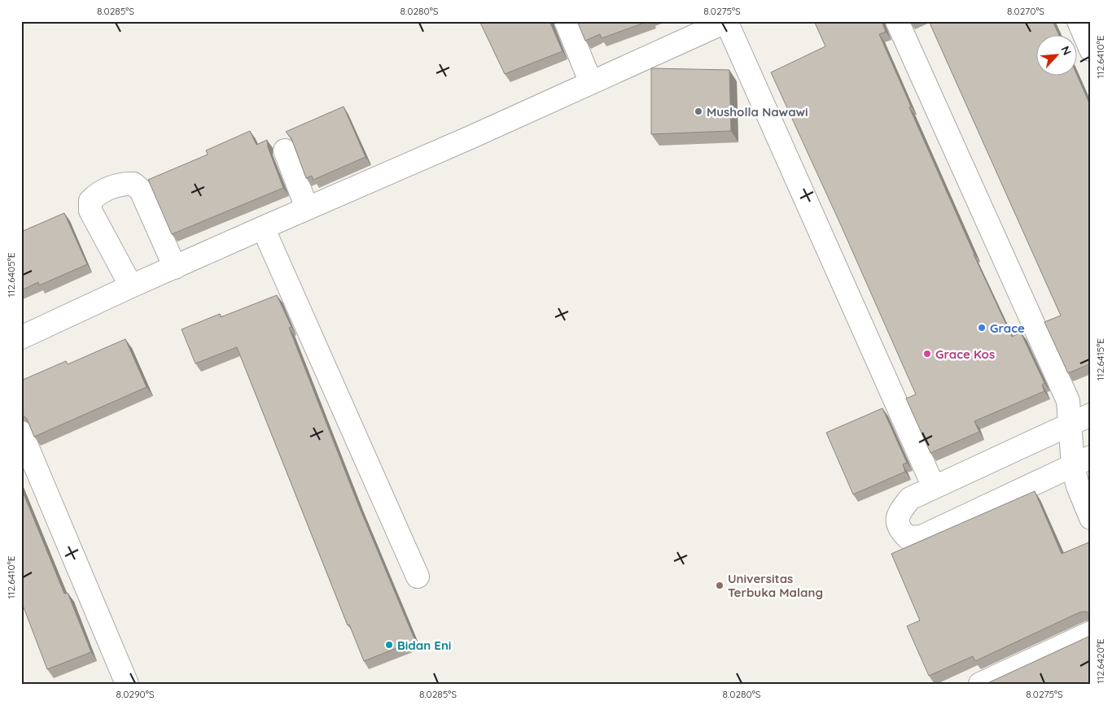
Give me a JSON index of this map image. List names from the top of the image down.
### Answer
{
  "places": [
    "Musholla Nawawi",
    "Grace",
    "Grace Kos",
    "Universitas Terbuka Malang",
    "Bidan Eni"
  ],
  "north": "top right",
  "coordinates": [
    "8.0285°S",
    "8.0280°S",
    "8.0275°S",
    "8.0270°S",
    "112.6410°E",
    "112.6405°E",
    "112.6415°E",
    "112.6420°E",
    "8.0290°S"
  ]
}
